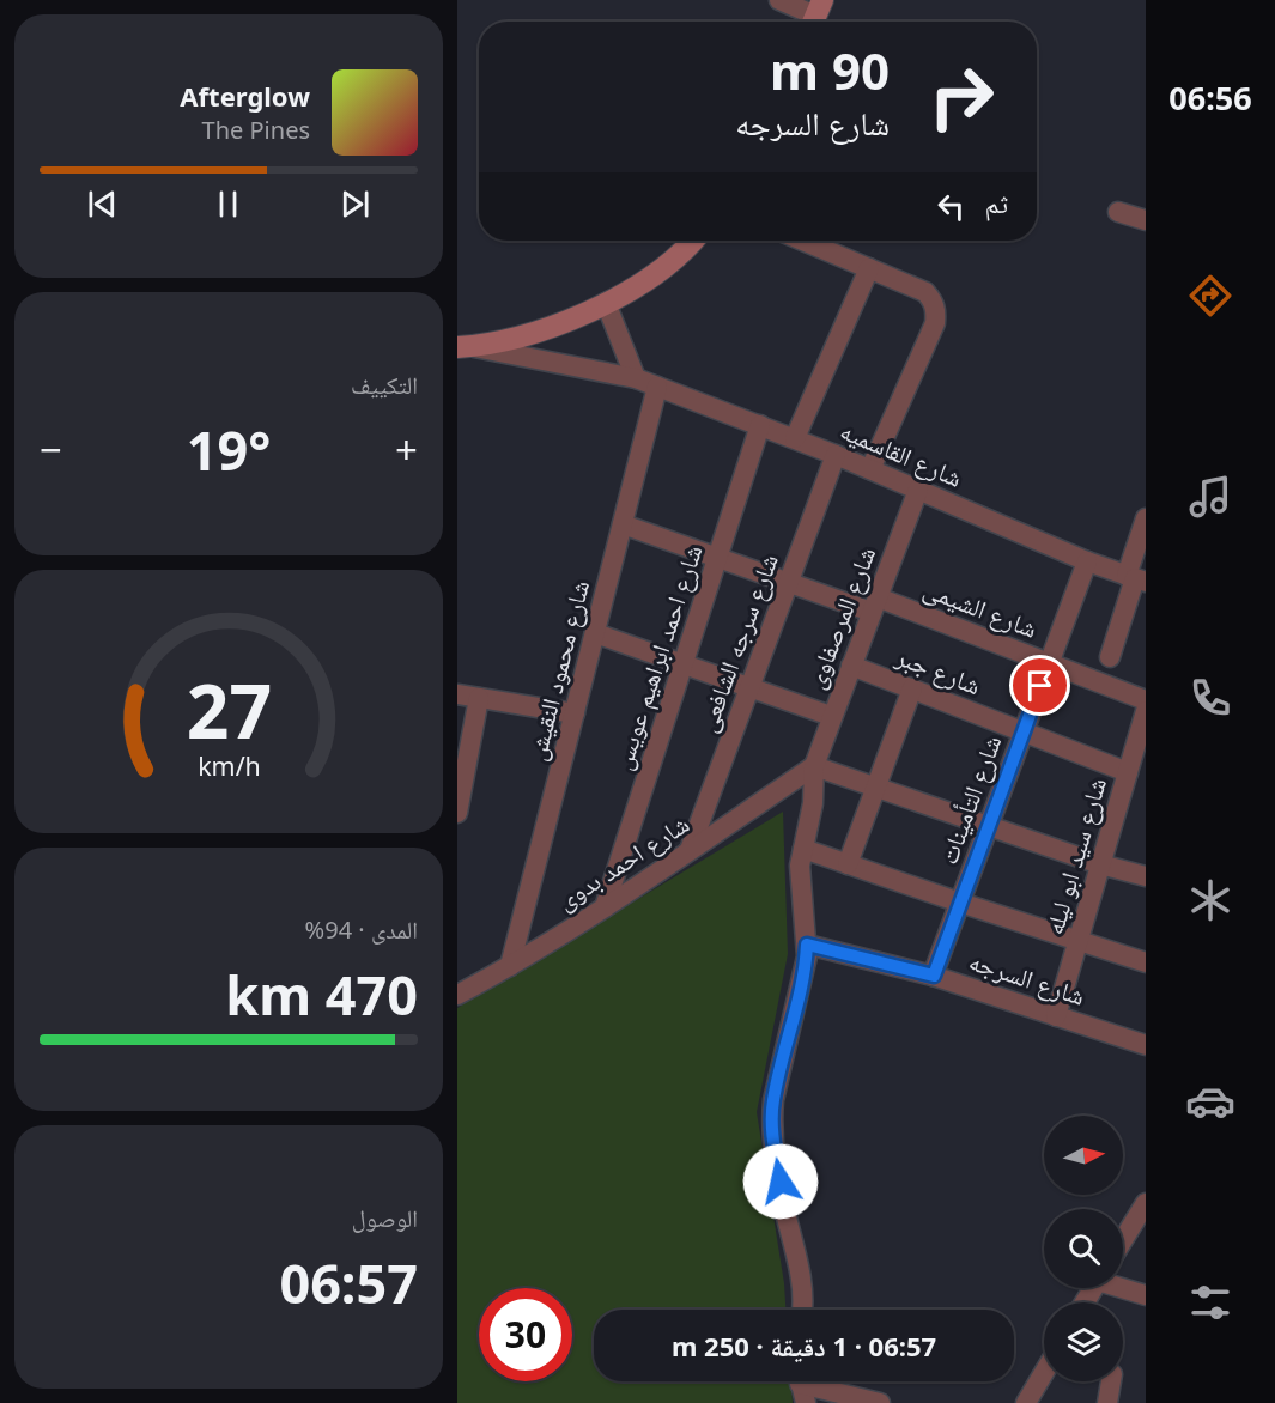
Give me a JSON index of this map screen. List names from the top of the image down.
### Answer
{
  "streets": {
    "street": [
      "شارع القاسميه",
      "شارع الشيمى",
      "شارع المرصفاوى",
      "شارع سرجه الشافعى",
      "شارع احمد ابراهيم عويس",
      "شارع محمود النقيش",
      "شارع جبر",
      "شارع التأمينات",
      "شارع سيد ابو ليله",
      "شارع احمد بدوى",
      "شارع السرجه"
    ]
  },
  "crossings": [
    ["شارع القاسميه", "شارع المرصفاوى"],
    ["شارع القاسميه", "شارع سرجه الشافعى"],
    ["شارع القاسميه", "شارع احمد ابراهيم عويس"],
    ["شارع القاسميه", "شارع محمود النقيش"],
    ["شارع القاسميه", "شارع التأمينات"],
    ["شارع الشيمى", "شارع المرصفاوى"],
    ["شارع الشيمى", "شارع سرجه الشافعى"],
    ["شارع الشيمى", "شارع احمد ابراهيم عويس"],
    ["شارع الشيمى", "شارع محمود النقيش"],
    ["شارع الشيمى", "شارع التأمينات"],
    ["شارع المرصفاوى", "شارع جبر"],
    ["شارع المرصفاوى", "شارع احمد بدوى"],
    ["شارع المرصفاوى", "شارع السرجه"],
    ["شارع سرجه الشافعى", "شارع احمد بدوى"],
    ["شارع احمد ابراهيم عويس", "شارع احمد بدوى"],
    ["شارع محمود النقيش", "شارع احمد بدوى"],
    ["شارع جبر", "شارع التأمينات"],
    ["شارع جبر", "شارع سيد ابو ليله"],
    ["شارع التأمينات", "شارع السرجه"],
    ["شارع سيد ابو ليله", "شارع السرجه"]
  ],
  "north": "right",
  "page": {
    "tabs": "06:56",
    "turn": ["90 m", "شارع السرجه"],
    "song": ["Afterglow", "The Pines"],
    "then": "ثم",
    "tile": [
      "التكييف",
      ["المدى · 94%", "470 km"],
      ["الوصول", "06:57"]
    ],
    "heat": ["−", "19°", "+"],
    "limit": "30",
    "trip": "06:57 · 1 دقيقة · 250 m",
    "gauge": ["27", "km/h"]
  }
}
